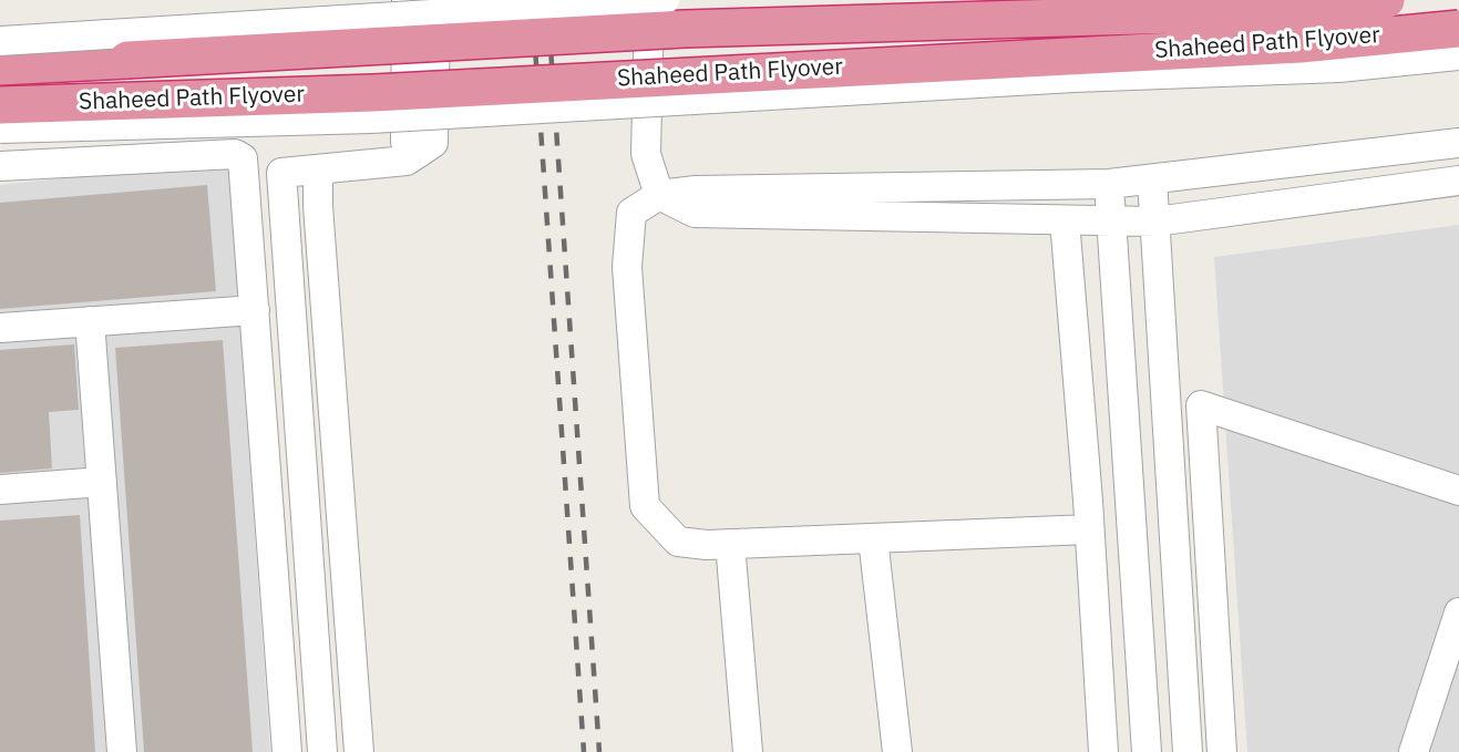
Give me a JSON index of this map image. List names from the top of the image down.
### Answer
{
  "streets": {
    "highway": ["Shaheed Path Flyover"]
  }
}
